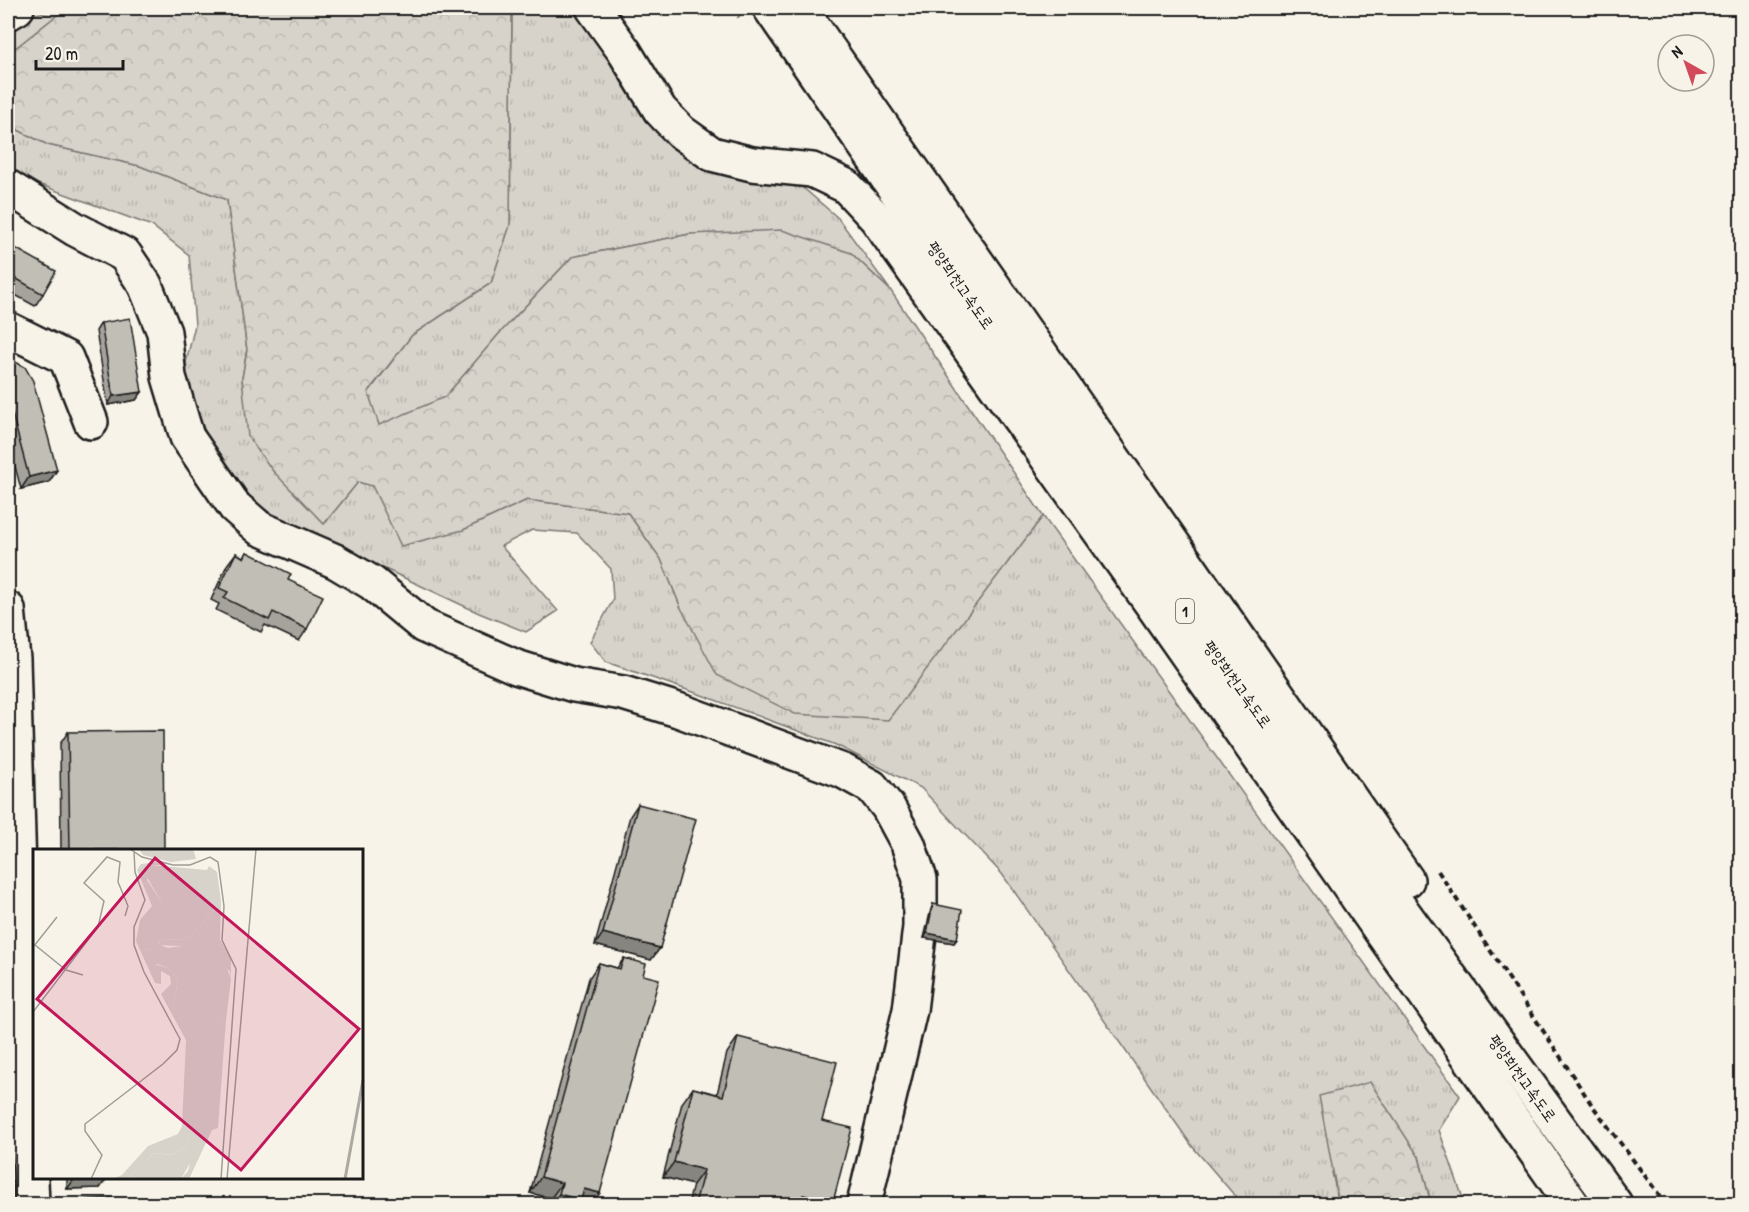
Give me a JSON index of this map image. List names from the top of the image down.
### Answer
{
  "streets": {
    "main road": ["평양희천고속도로", "1"]
  },
  "scale_bar": "20 m",
  "north": "top left"
}
